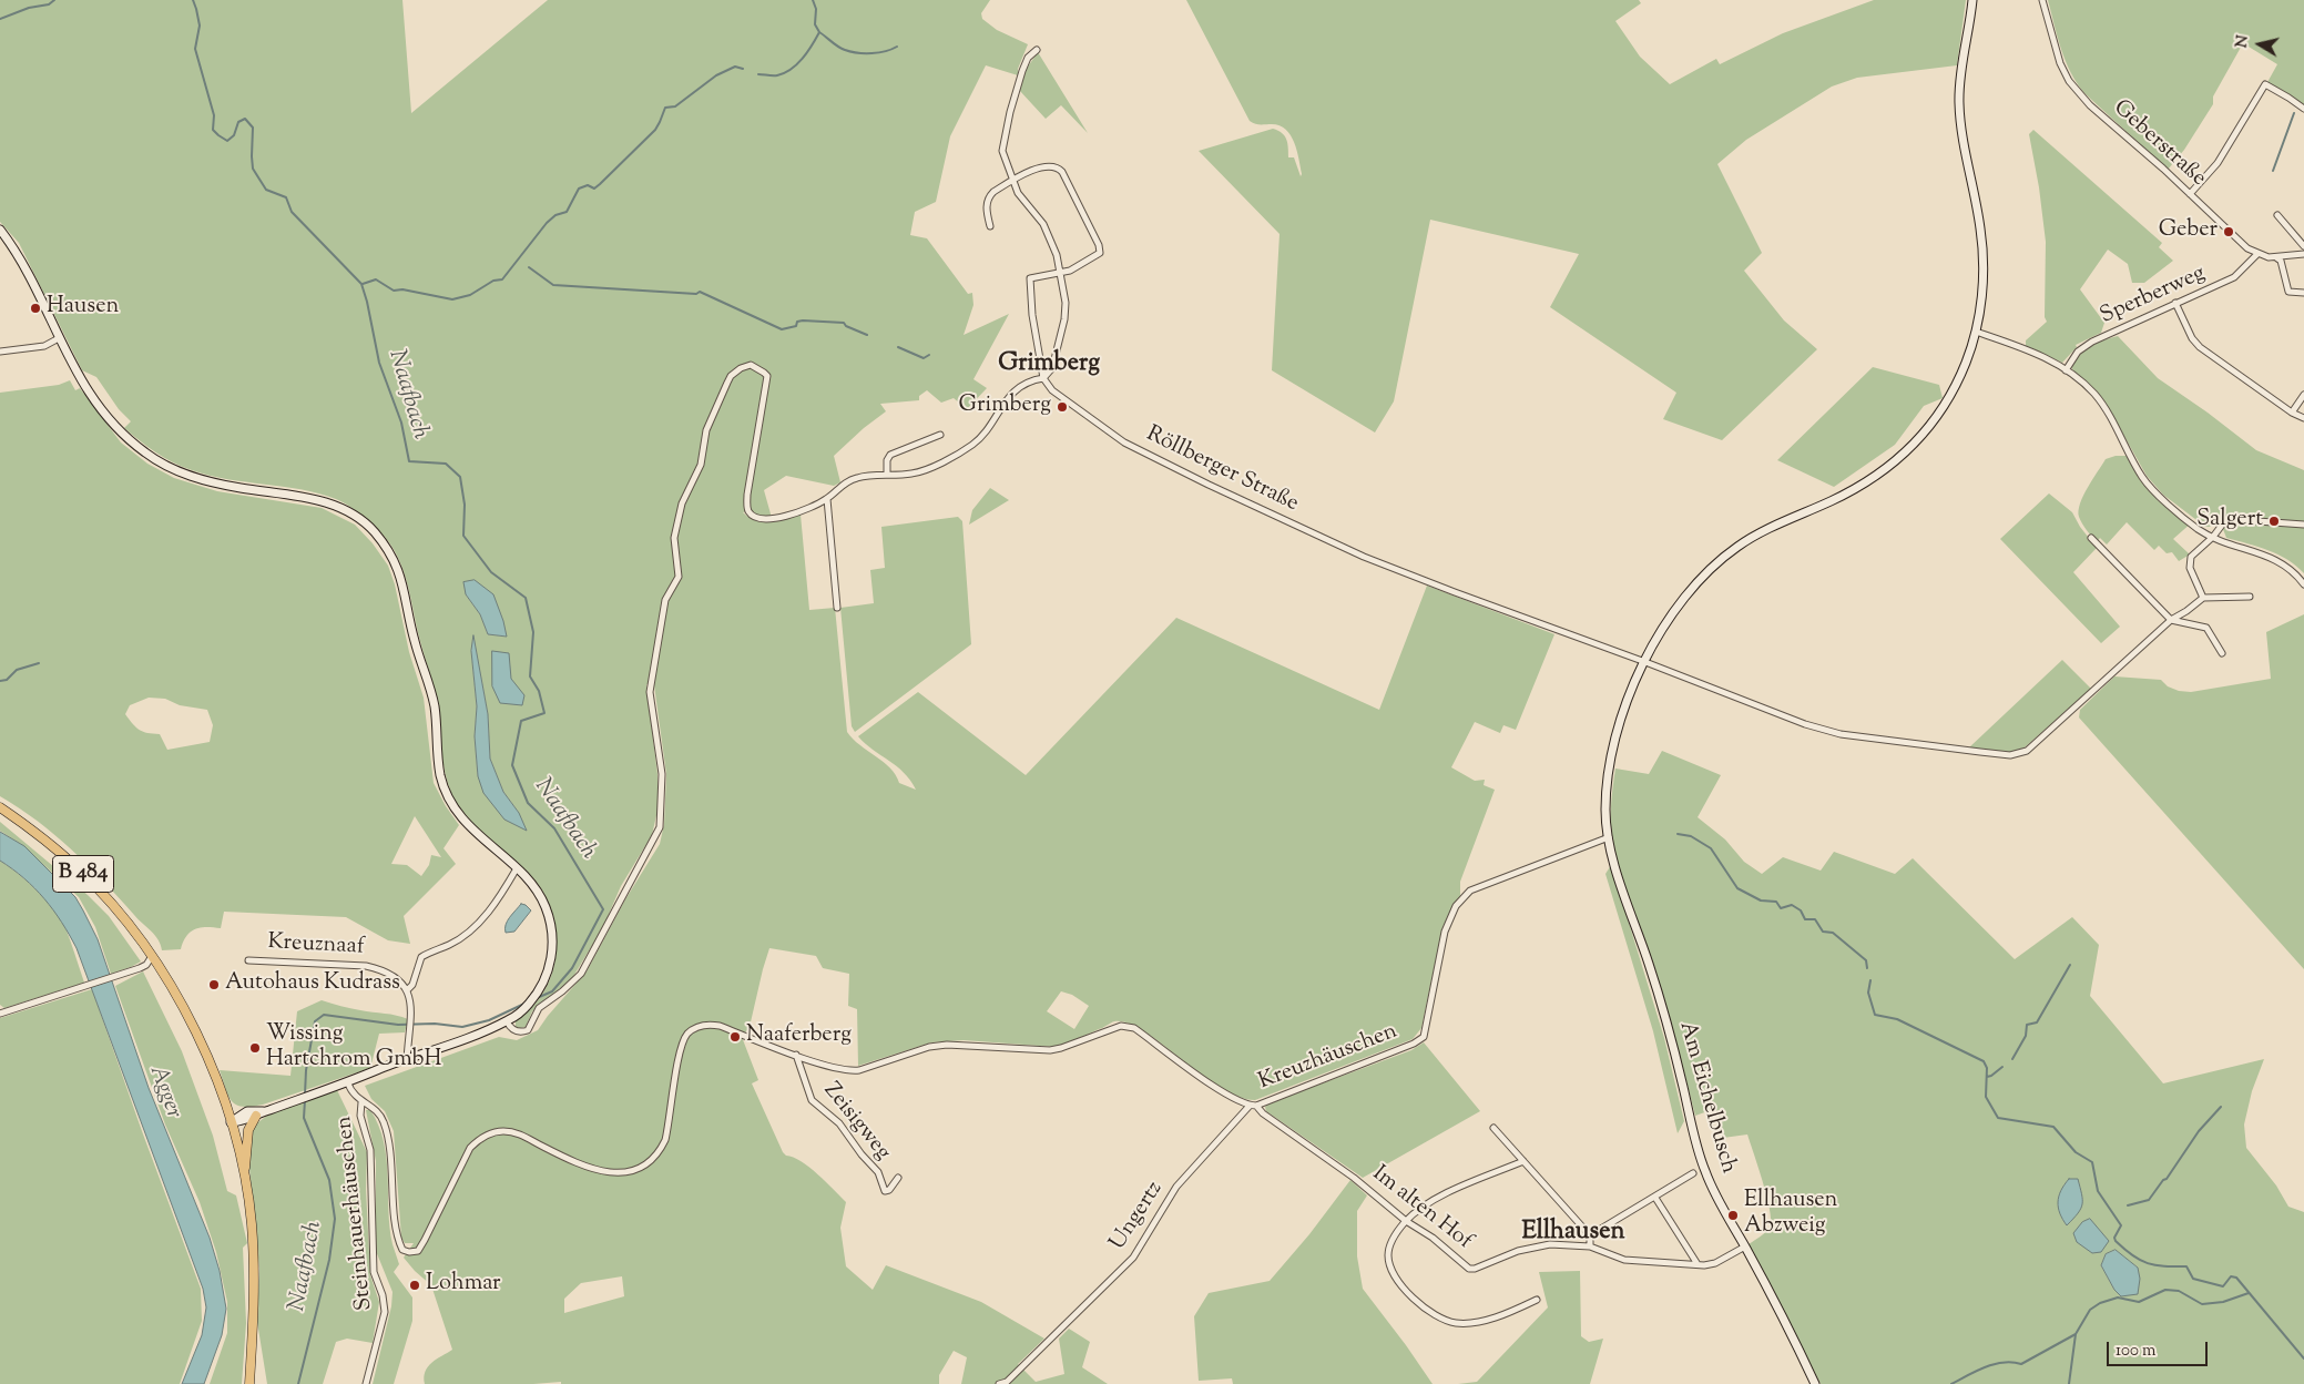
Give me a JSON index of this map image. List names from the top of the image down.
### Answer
{
  "streets": {
    "main road": ["B 484"],
    "street": [
      "Geberstraße",
      "Sperberweg",
      "Röllberger Straße",
      "Kreuznaaf",
      "Kreuzhäuschen",
      "Am Eichelbusch",
      "Zeisigweg",
      "Im alten Hof",
      "Steinhauerhäuschen",
      "Ungertz"
    ]
  },
  "crossings": [
    ["Geberstraße", "Sperberweg"],
    ["Kreuzhäuschen", "Am Eichelbusch"],
    ["Kreuzhäuschen", "Im alten Hof"],
    ["Kreuzhäuschen", "Ungertz"],
    ["Am Eichelbusch", "Im alten Hof"],
    ["Zeisigweg", "Im alten Hof"],
    ["Im alten Hof", "Steinhauerhäuschen"],
    ["Im alten Hof", "Ungertz"]
  ],
  "districts": ["Grimberg", "Ellhausen"],
  "water": ["Naafbach", "Agger"],
  "places": [
    "Geber",
    "Hausen",
    "Grimberg",
    "Salgert",
    "Autohaus Kudrass",
    "Naaferberg",
    "Wissing Hartchrom GmbH",
    "Ellhausen Abzweig",
    "Lohmar"
  ],
  "scale_bar": "100 m",
  "north": "left"
}
